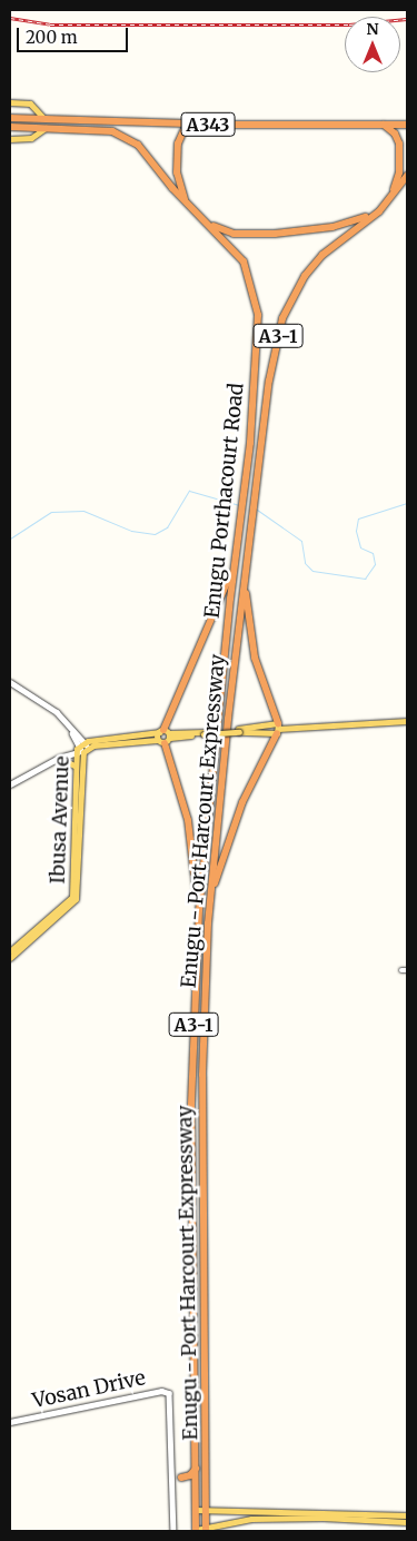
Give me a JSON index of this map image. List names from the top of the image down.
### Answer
{
  "streets": {
    "highway": [
      "A343",
      "A3-1",
      "Enugu Porthacourt Road",
      "Enugu - Port Harcourt Expressway"
    ],
    "main road": ["Ibusa Avenue"],
    "street": ["Vosan Drive"]
  },
  "crossings": [
    ["A343", "Enugu Porthacourt Road"],
    ["A343", "Enugu - Port Harcourt Expressway"]
  ],
  "scale_bar": "200 m",
  "north": "top"
}
